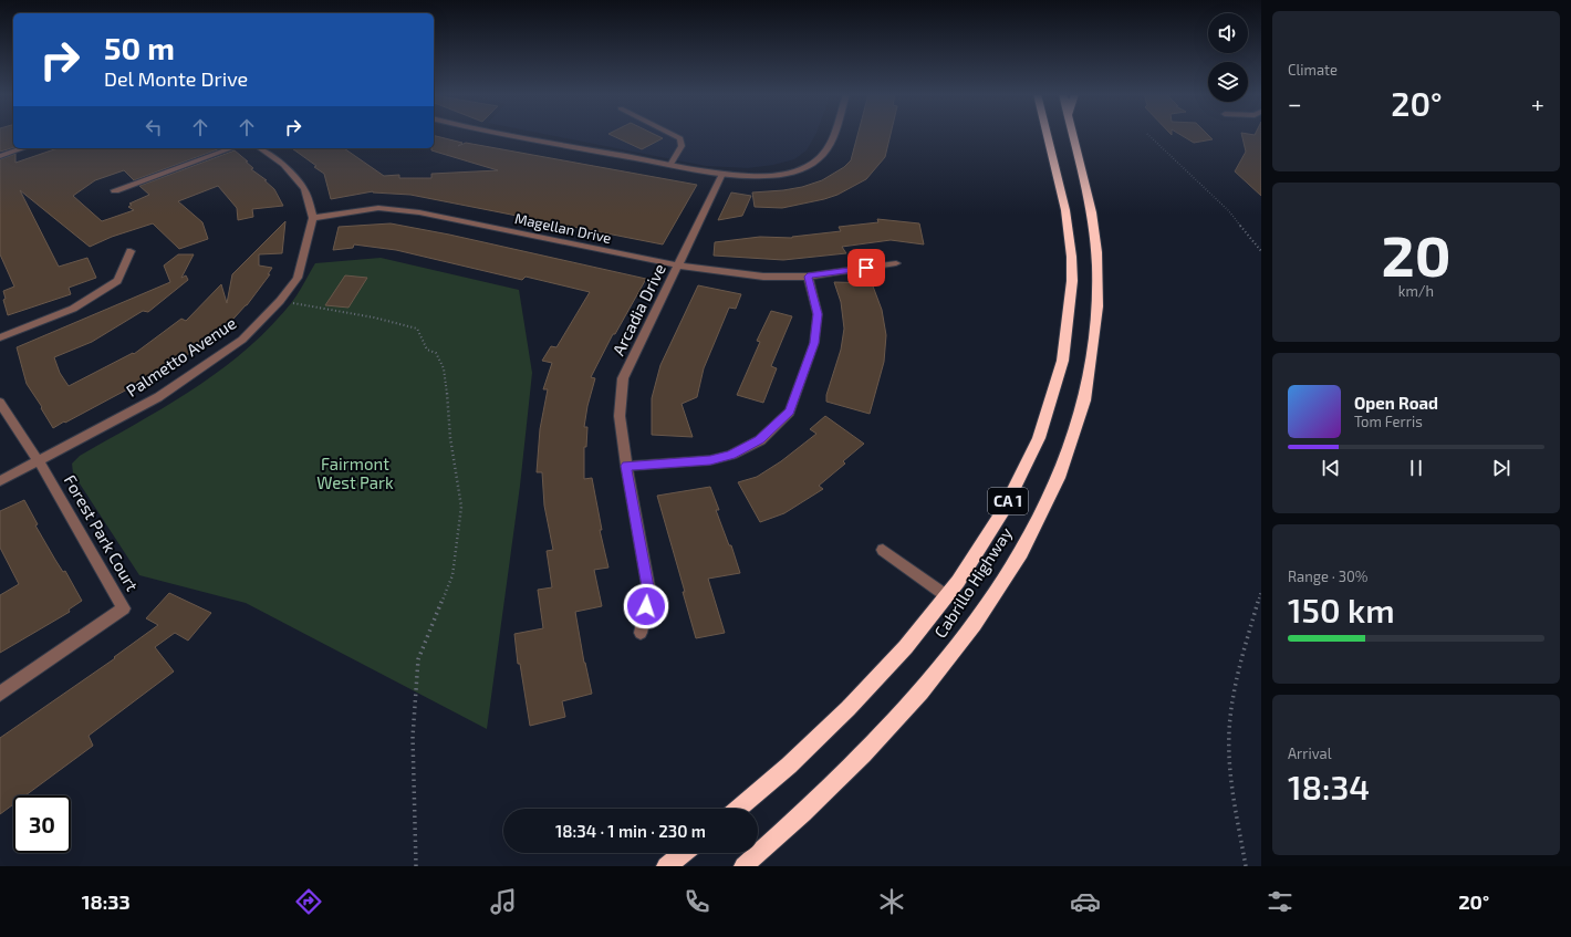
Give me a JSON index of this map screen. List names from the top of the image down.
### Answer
{
  "streets": {
    "highway": ["CA 1", "Cabrillo Highway"],
    "street": [
      "Magellan Drive",
      "Arcadia Drive",
      "Palmetto Avenue",
      "Forest Park Court"
    ]
  },
  "crossings": [
    ["Magellan Drive", "Arcadia Drive"],
    ["Magellan Drive", "Palmetto Avenue"],
    ["Palmetto Avenue", "Forest Park Court"]
  ],
  "parks": ["Fairmont West Park"],
  "page": {
    "tile": [
      "Climate",
      ["20", "km/h"],
      ["Range · 30%", "150 km"],
      ["Arrival", "18:34"]
    ],
    "turn": ["50 m", "Del Monte Drive"],
    "heat": ["−", "20°", "+"],
    "song": ["Open Road", "Tom Ferris"],
    "limit": "30",
    "trip": "18:34 · 1 min · 230 m",
    "tabs": ["18:33", "20°"]
  }
}
